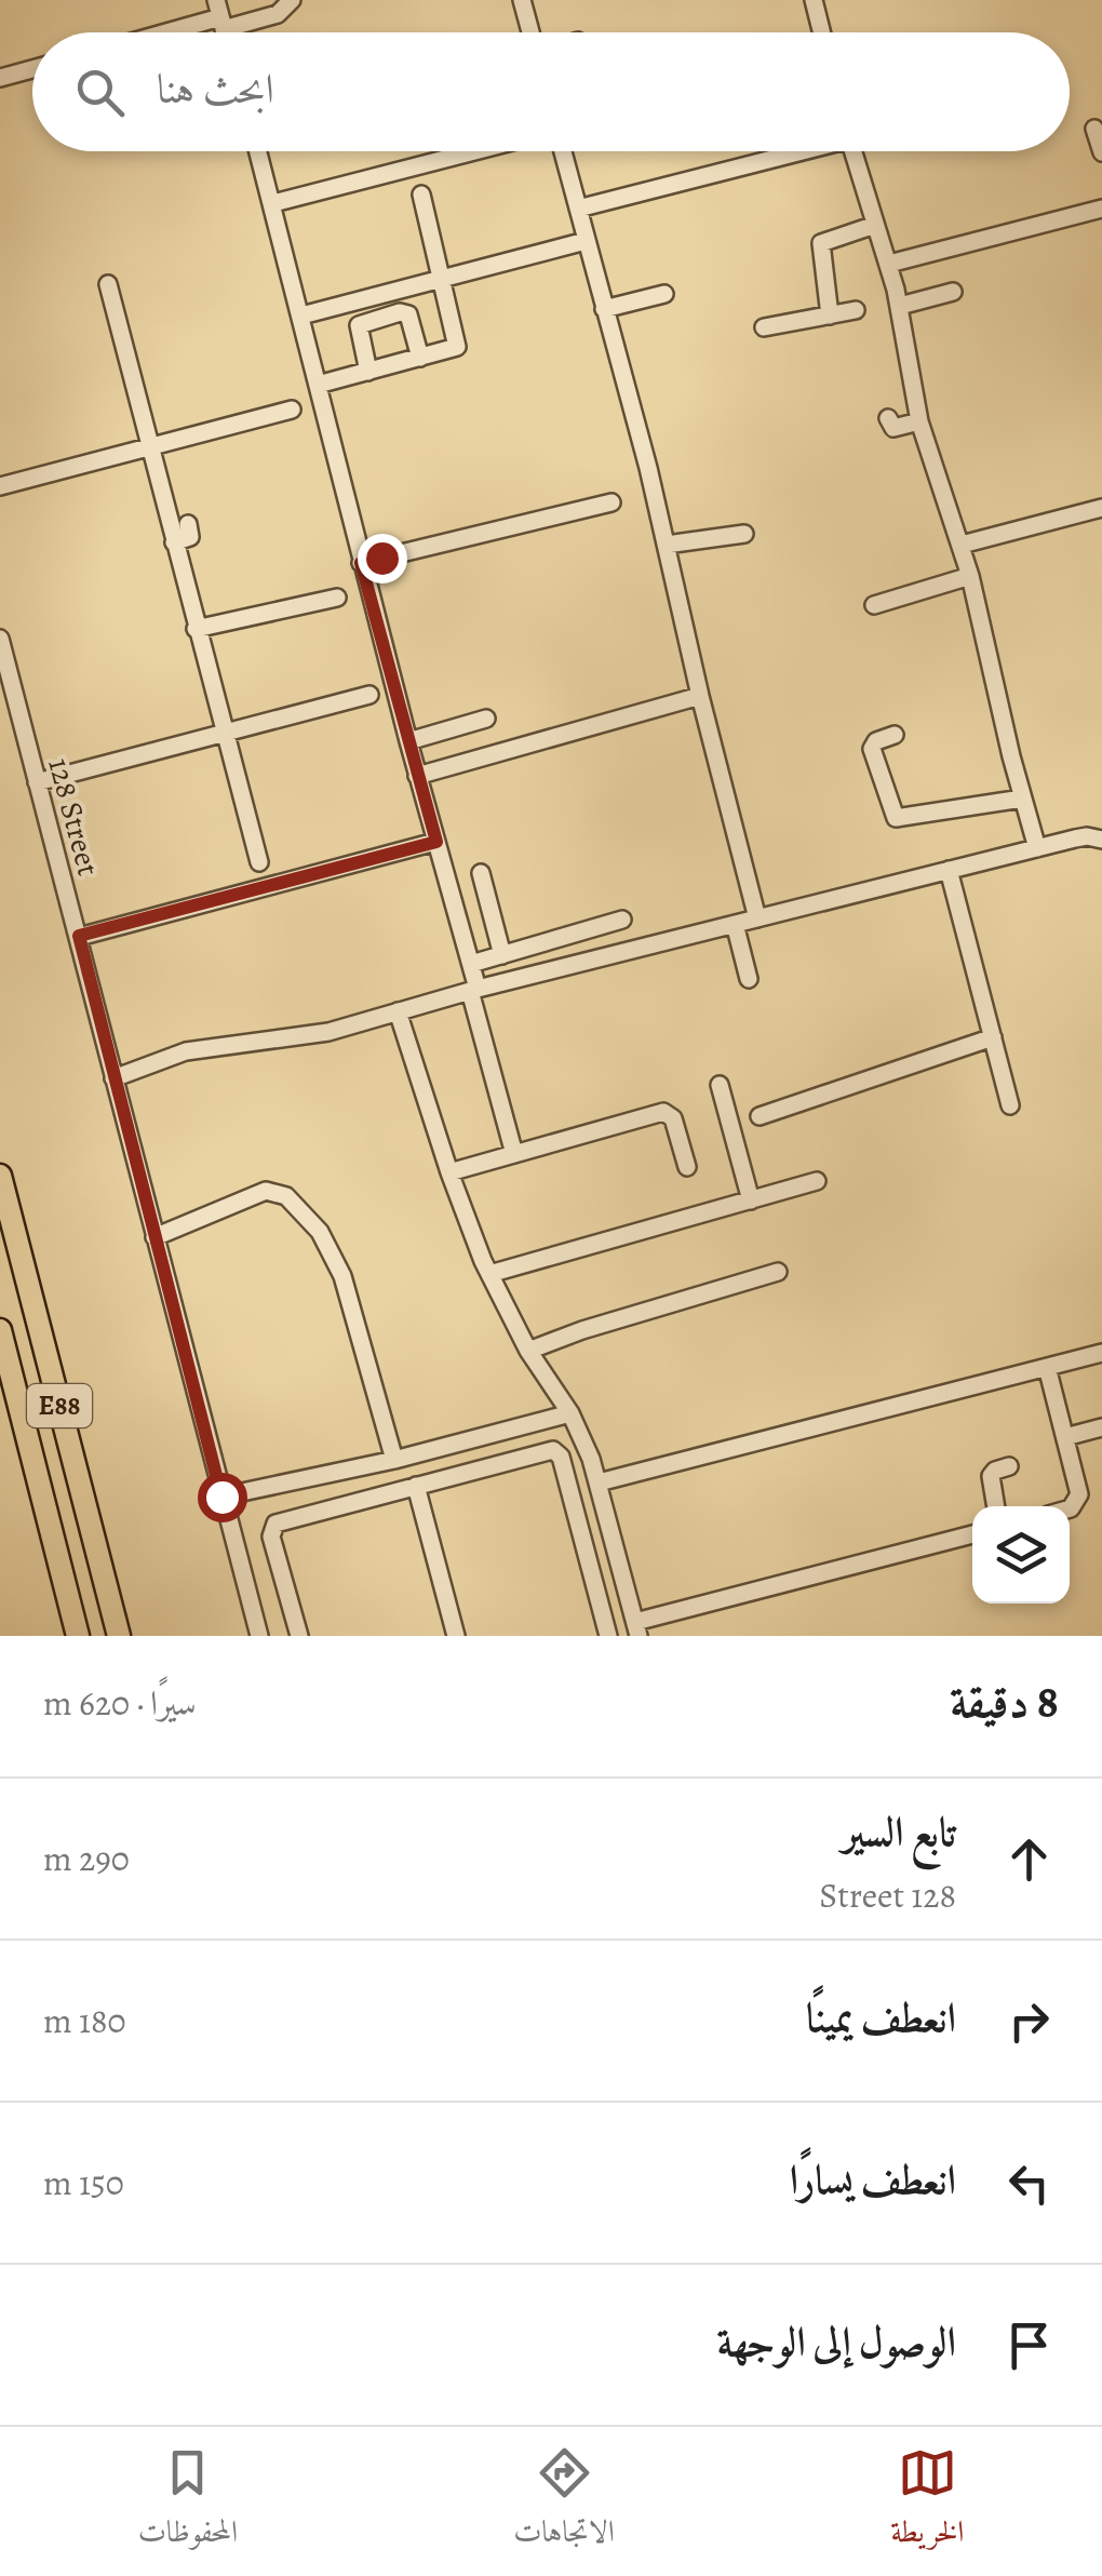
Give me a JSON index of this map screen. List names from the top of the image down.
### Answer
{
  "streets": {
    "highway": ["E88"],
    "street": ["128 Street"]
  },
  "page": {
    "search": "ابحث هنا",
    "heading": ["8 دقيقة", "سيرًا · 620 m"],
    "list": [
      ["تابع السير", "128 Street", "290 m"],
      ["انعطف يمينًا", "180 m"],
      ["انعطف يسارًا", "150 m"],
      "الوصول إلى الوجهة"
    ],
    "nav": ["الخريطة", "الاتجاهات", "المحفوظات"]
  }
}
